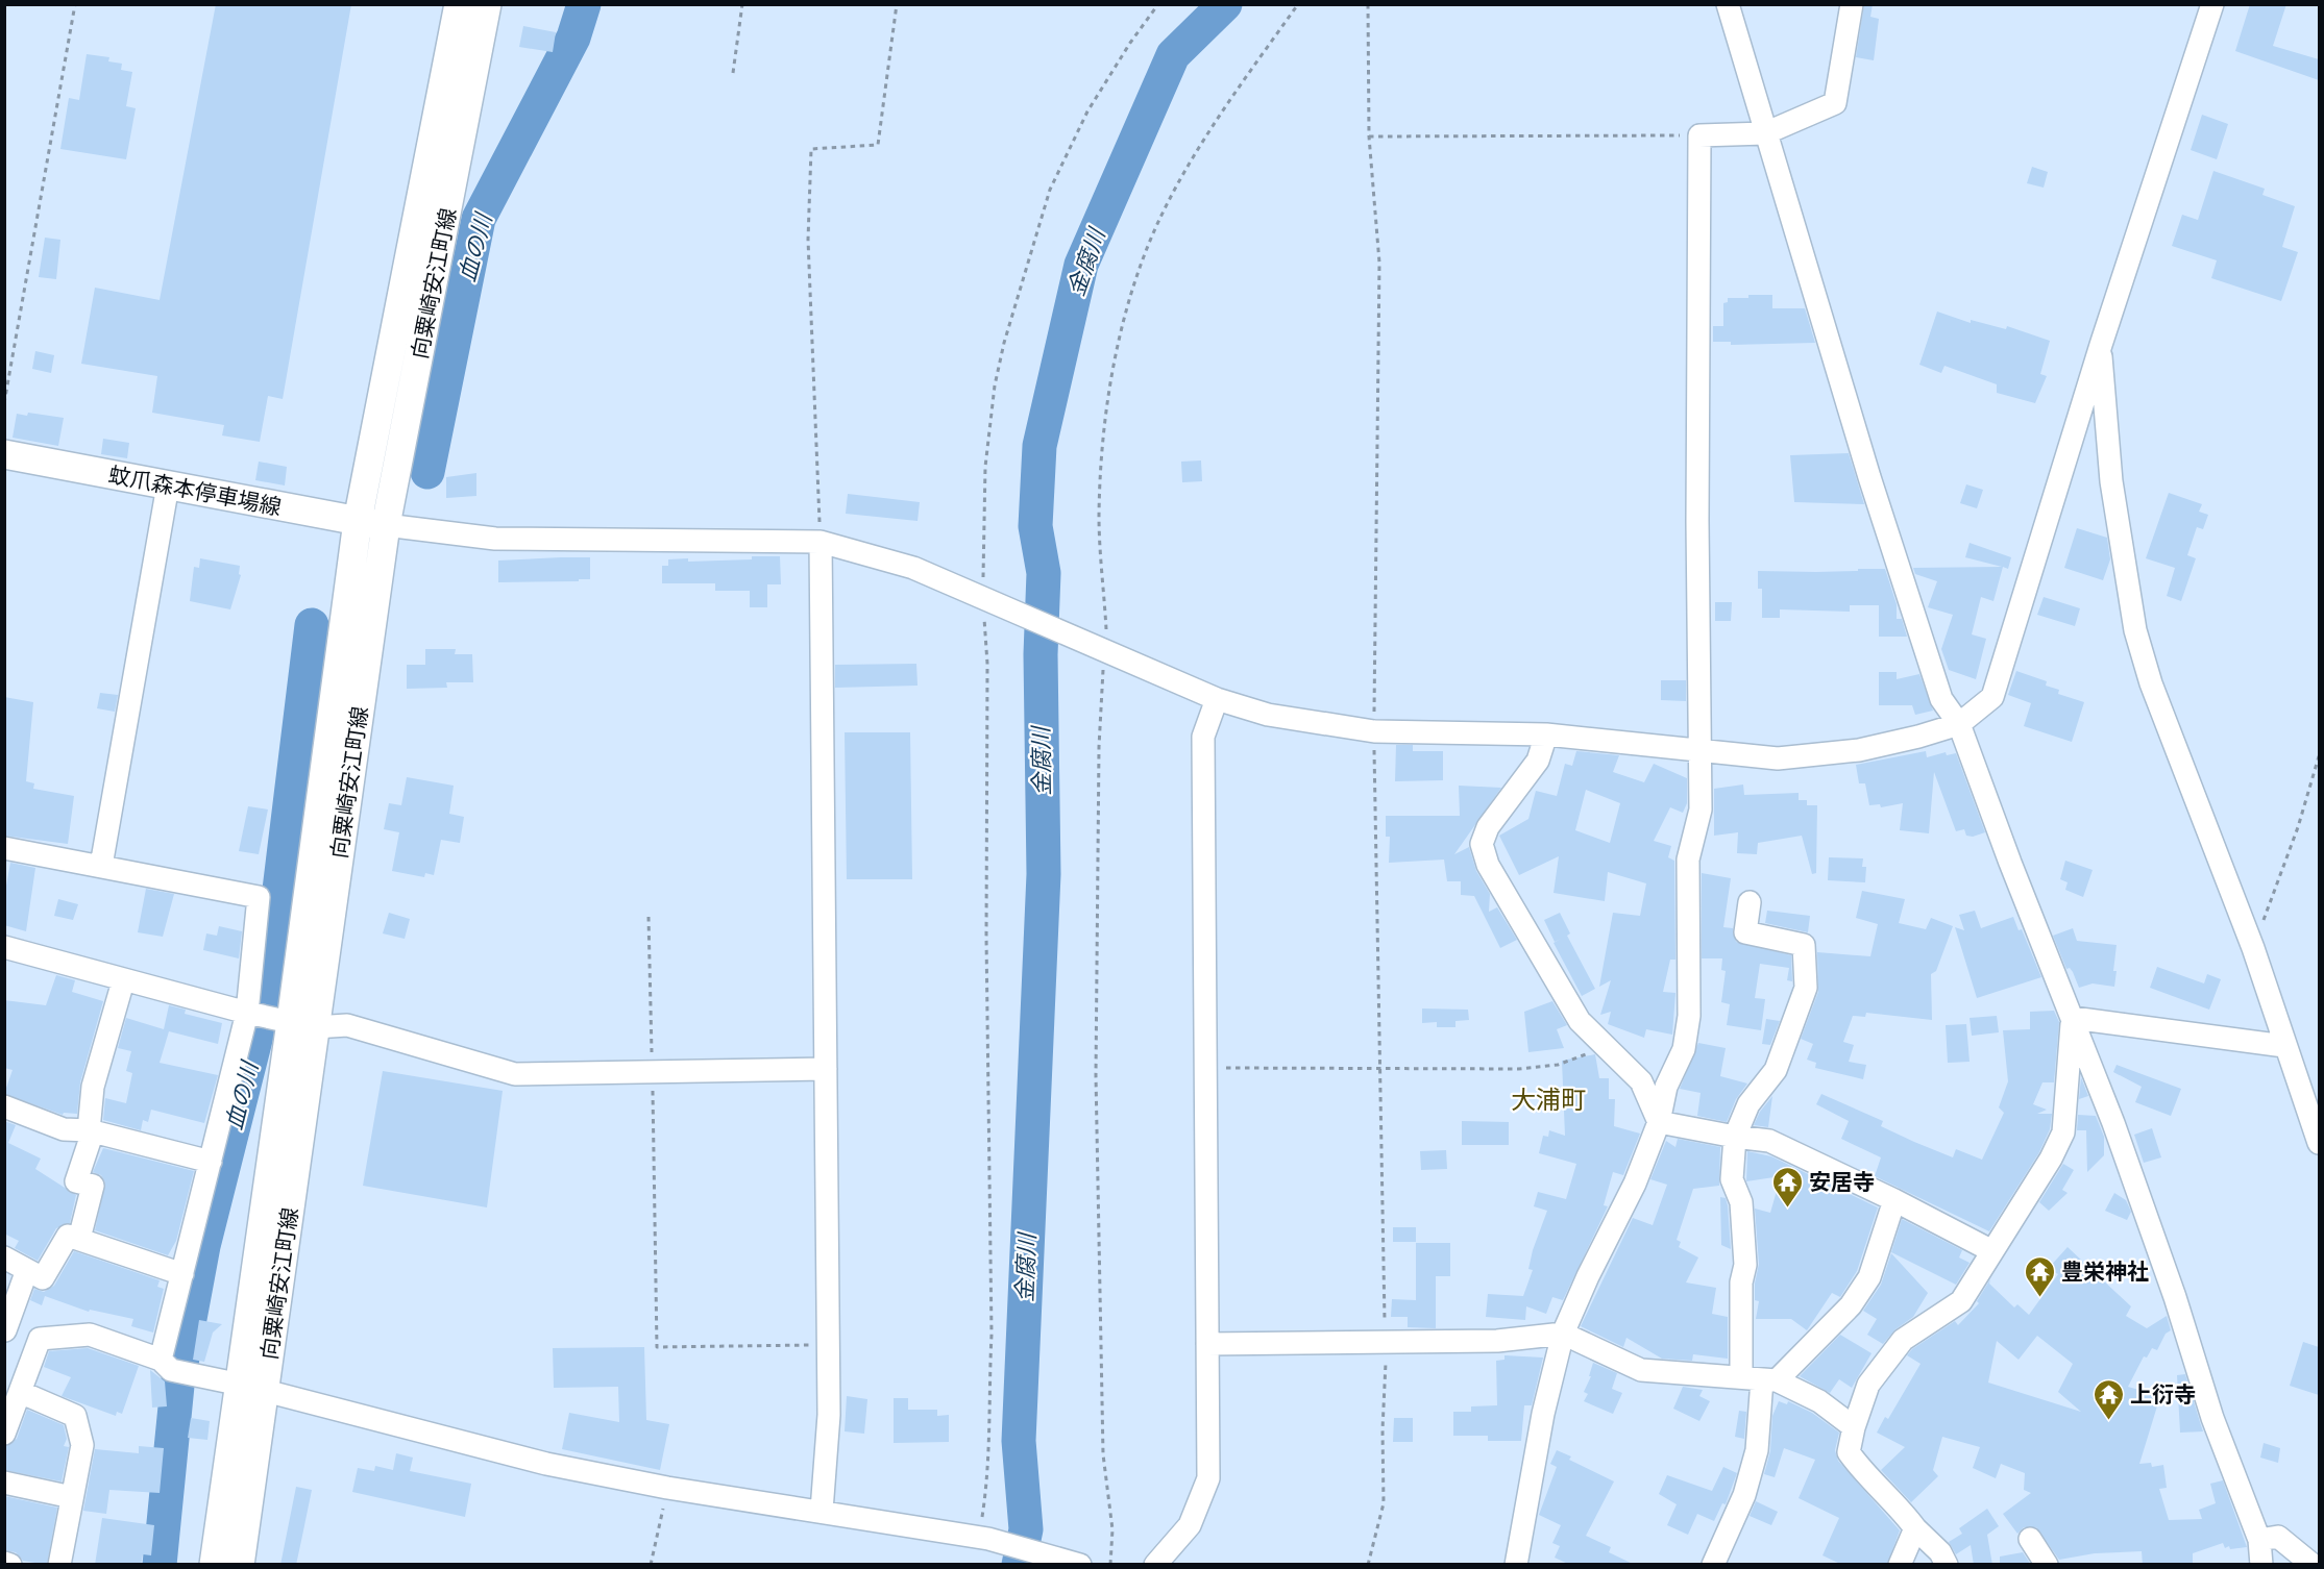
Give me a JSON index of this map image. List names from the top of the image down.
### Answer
{
  "streets": {
    "main road": ["向粟崎安江町線", "蚊爪森本停車場線"]
  },
  "crossings": [
    ["向粟崎安江町線", "蚊爪森本停車場線"]
  ],
  "districts": ["大浦町"],
  "water": ["血の川", "金腐川"],
  "places": {
    "temple": ["安居寺", "豊栄神社", "上衍寺"]
  }
}
